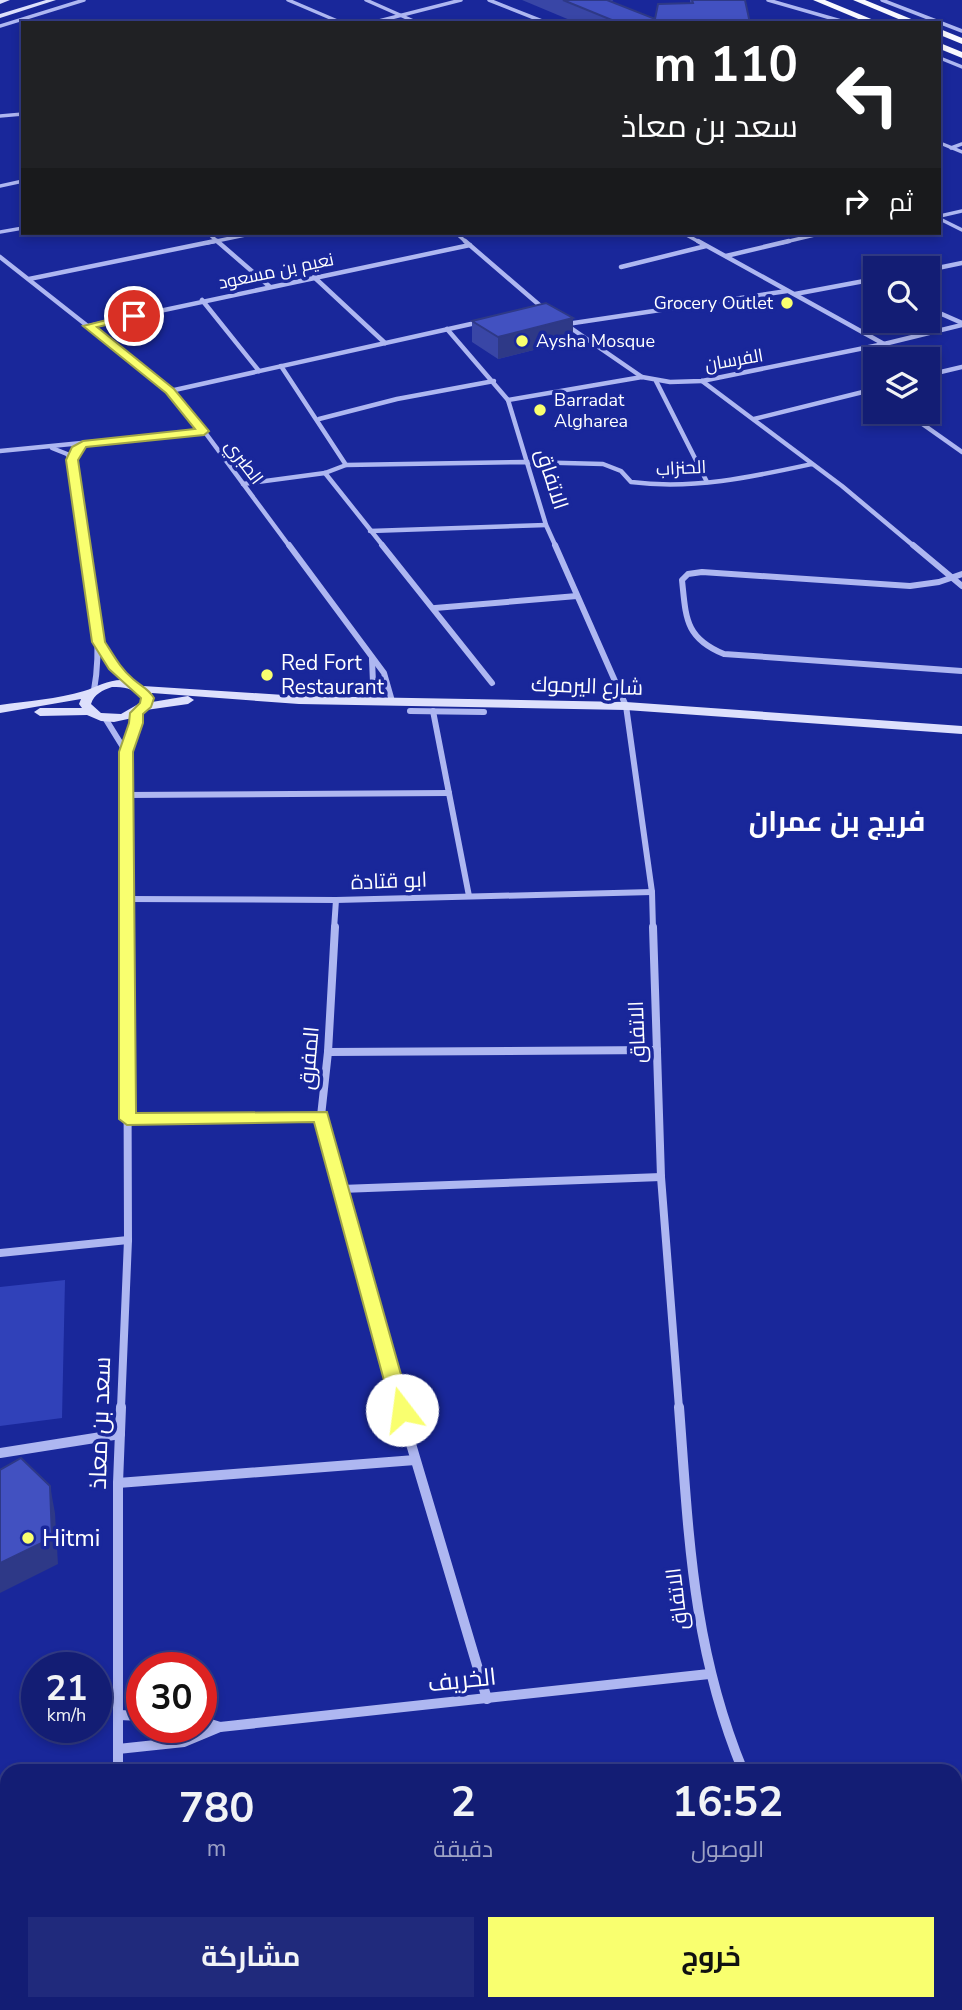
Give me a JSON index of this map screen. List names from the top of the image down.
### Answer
{
  "streets": {
    "street": [
      "نعيم بن مسعود",
      "الفرسان",
      "الطبري",
      "الحنزاب",
      "الاتفاق",
      "شارع اليرموك",
      "ابو قتادة",
      "المفرق",
      "سعد بن معاذ",
      "الخريف"
    ]
  },
  "crossings": [
    ["نعيم بن مسعود", "الطبري"],
    ["الفرسان", "الاتفاق"],
    ["الطبري", "الحنزاب"],
    ["الطبري", "شارع اليرموك"],
    ["الحنزاب", "الاتفاق"],
    ["الاتفاق", "شارع اليرموك"],
    ["الاتفاق", "ابو قتادة"],
    ["الاتفاق", "الخريف"],
    ["شارع اليرموك", "سعد بن معاذ"],
    ["ابو قتادة", "المفرق"],
    ["ابو قتادة", "سعد بن معاذ"],
    ["المفرق", "الخريف"],
    ["سعد بن معاذ", "الخريف"]
  ],
  "districts": ["فريج بن عمران"],
  "places": [
    "Grocery Outlet",
    "Aysha Mosque",
    "Barradat Algharea",
    "Red Fort Restaurant",
    "Hitmi"
  ],
  "page": {
    "turn": ["110 m", "سعد بن معاذ"],
    "then": "ثم",
    "speed": "21 km/h",
    "limit": "30",
    "eta": [
      "16:52",
      "الوصول",
      "2",
      "دقيقة",
      "780",
      "m"
    ],
    "buttons": ["خروج", "مشاركة"]
  }
}
